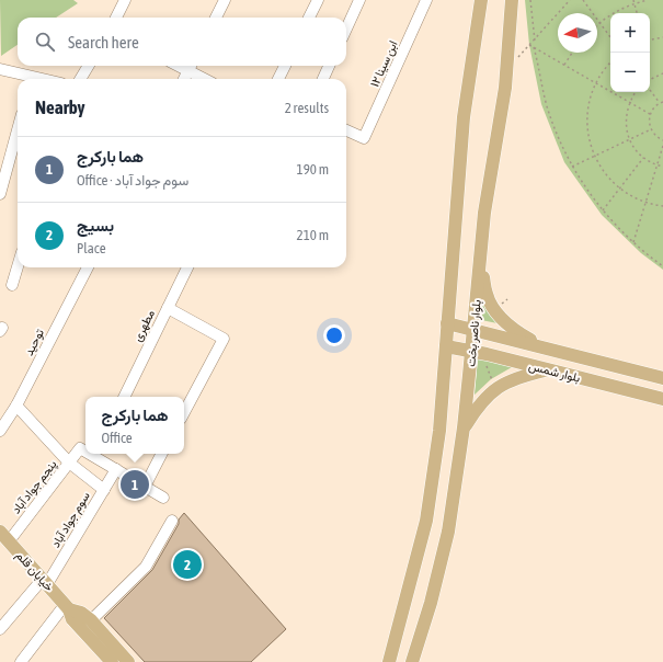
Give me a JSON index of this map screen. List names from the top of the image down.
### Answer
{
  "streets": {
    "main road": ["بلوار ناصر بخت", "بلوار شمس", "خیابان قلم"],
    "street": [
      "ابن سینا ۱۲",
      "مطهری",
      "توحید",
      "پنجم جواد آباد",
      "سوم جواد آباد"
    ]
  },
  "crossings": [
    ["بلوار ناصر بخت", "بلوار شمس"],
    ["پنجم جواد آباد", "خیابان قلم"],
    ["سوم جواد آباد", "خیابان قلم"]
  ],
  "north": "left",
  "page": {
    "map_buttons": ["+", "−"],
    "search": "Search here",
    "heading": ["Nearby", "2 results"],
    "list": [
      {
        "mark": "1",
        "name": "هما بارکرج",
        "note": "Office · سوم جواد آباد",
        "value": "190 m"
      },
      {
        "mark": "2",
        "name": "بسیج",
        "note": "Place",
        "value": "210 m"
      }
    ],
    "popup": ["هما بارکرج", "Office"],
    "pins": ["1", "2"]
  }
}
